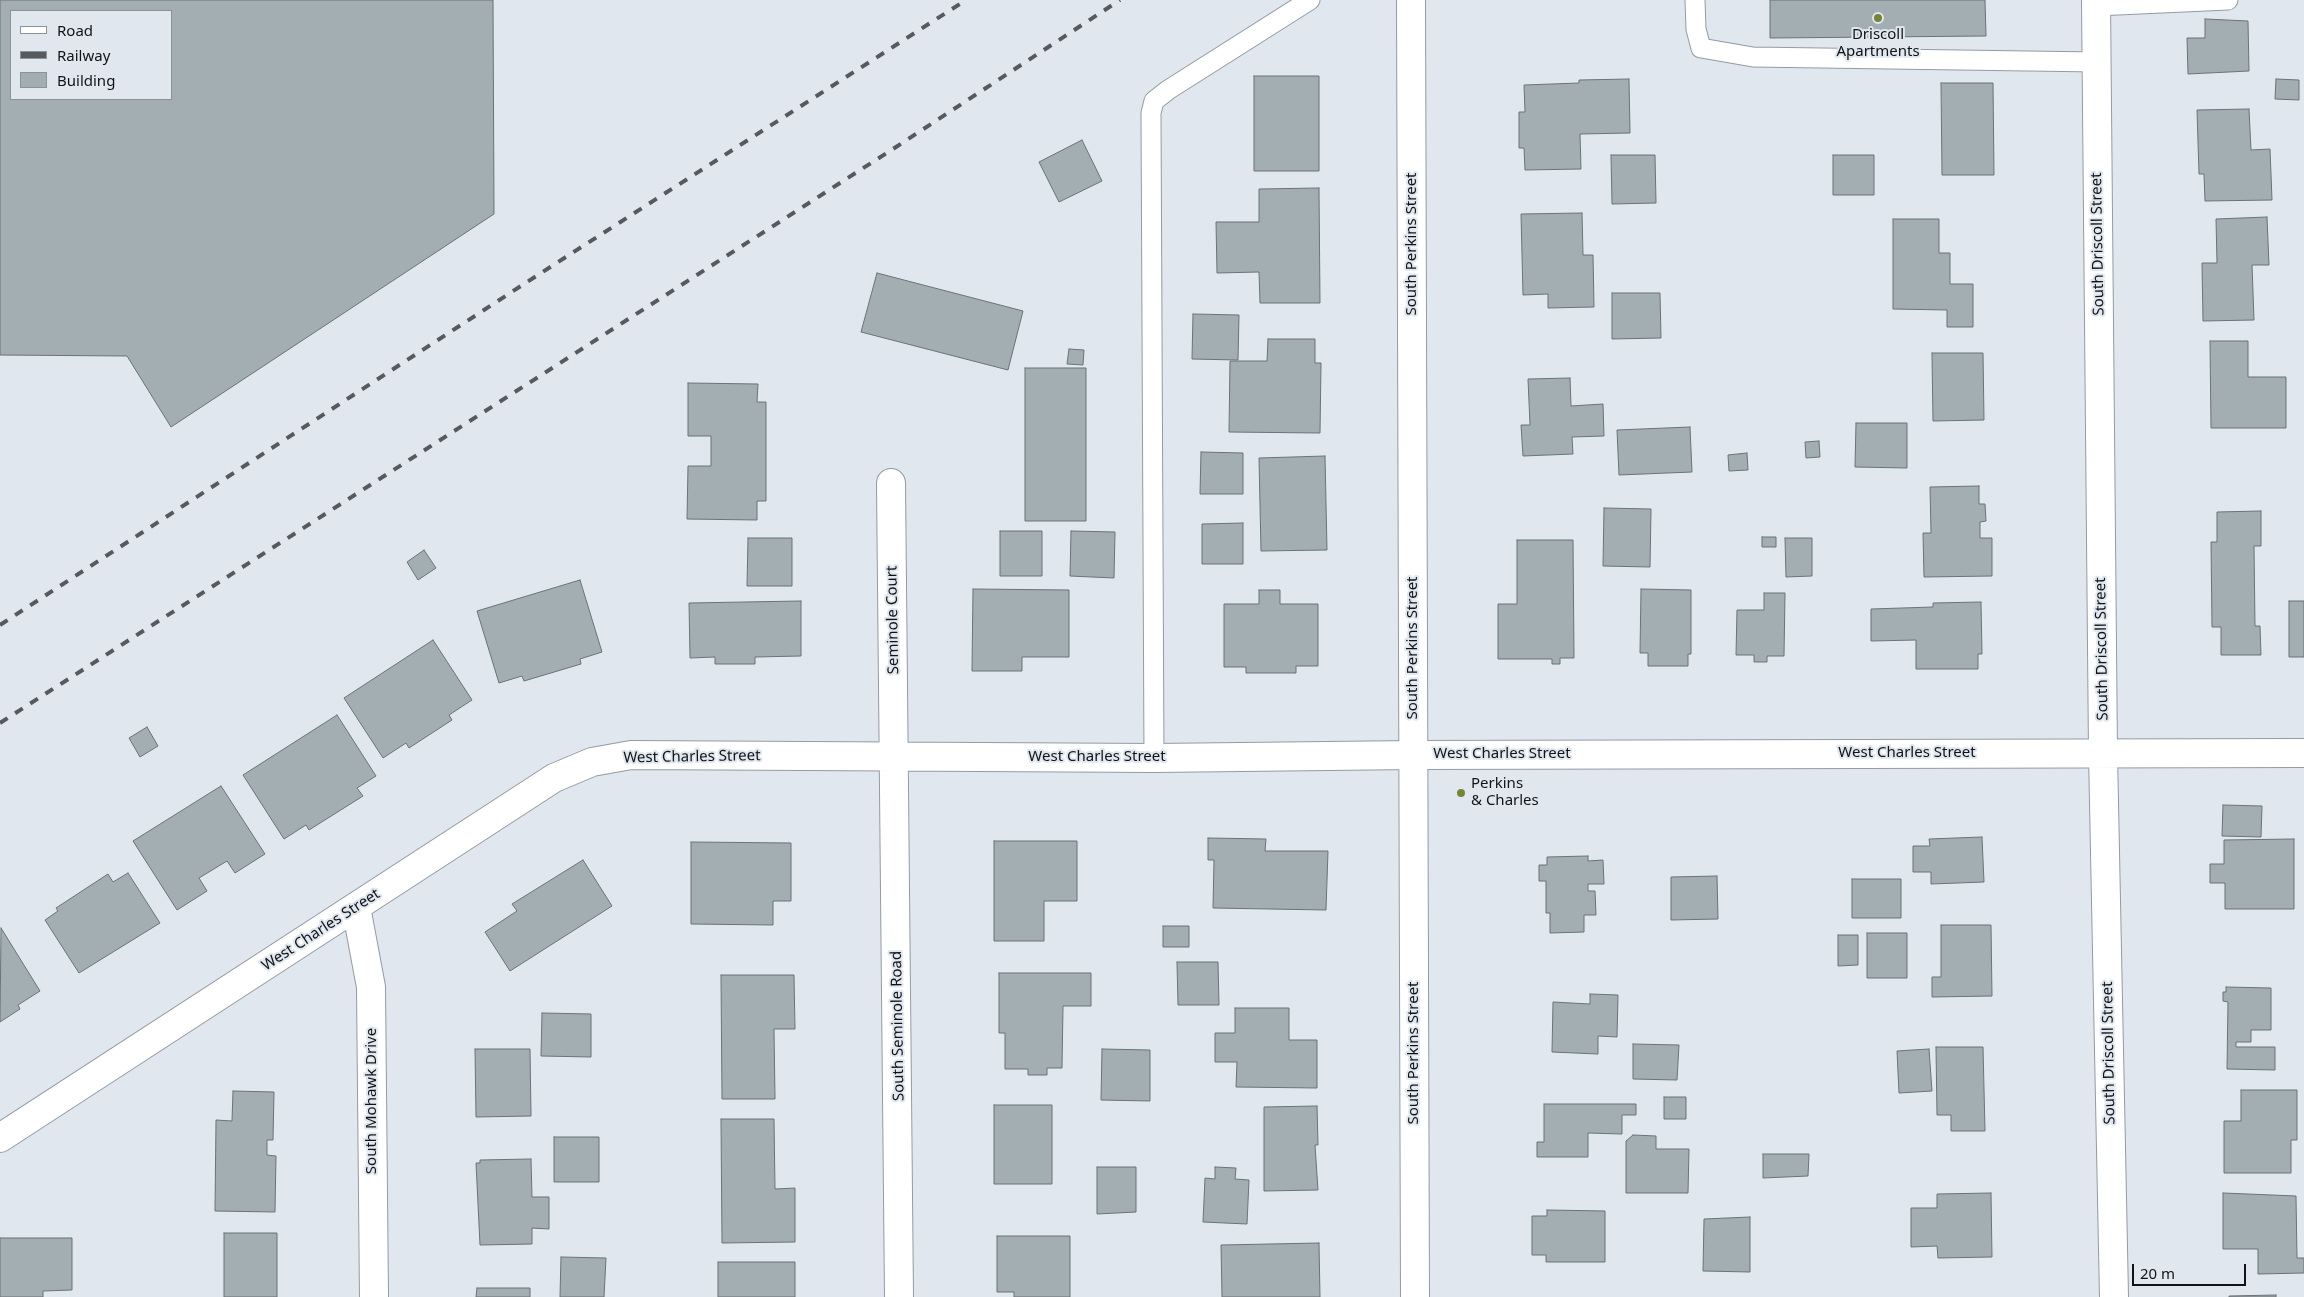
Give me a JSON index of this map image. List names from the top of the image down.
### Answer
{
  "streets": {
    "street": [
      "South Perkins Street",
      "South Driscoll Street",
      "Seminole Court",
      "West Charles Street",
      "South Seminole Road",
      "South Mohawk Drive"
    ]
  },
  "crossings": [
    ["South Perkins Street", "West Charles Street"],
    ["South Driscoll Street", "West Charles Street"],
    ["Seminole Court", "West Charles Street"],
    ["Seminole Court", "South Seminole Road"],
    ["West Charles Street", "South Seminole Road"],
    ["West Charles Street", "South Mohawk Drive"]
  ],
  "places": ["Driscoll Apartments", "Perkins & Charles"],
  "legend": ["Road", "Railway", "Building"],
  "scale_bar": "20 m"
}
